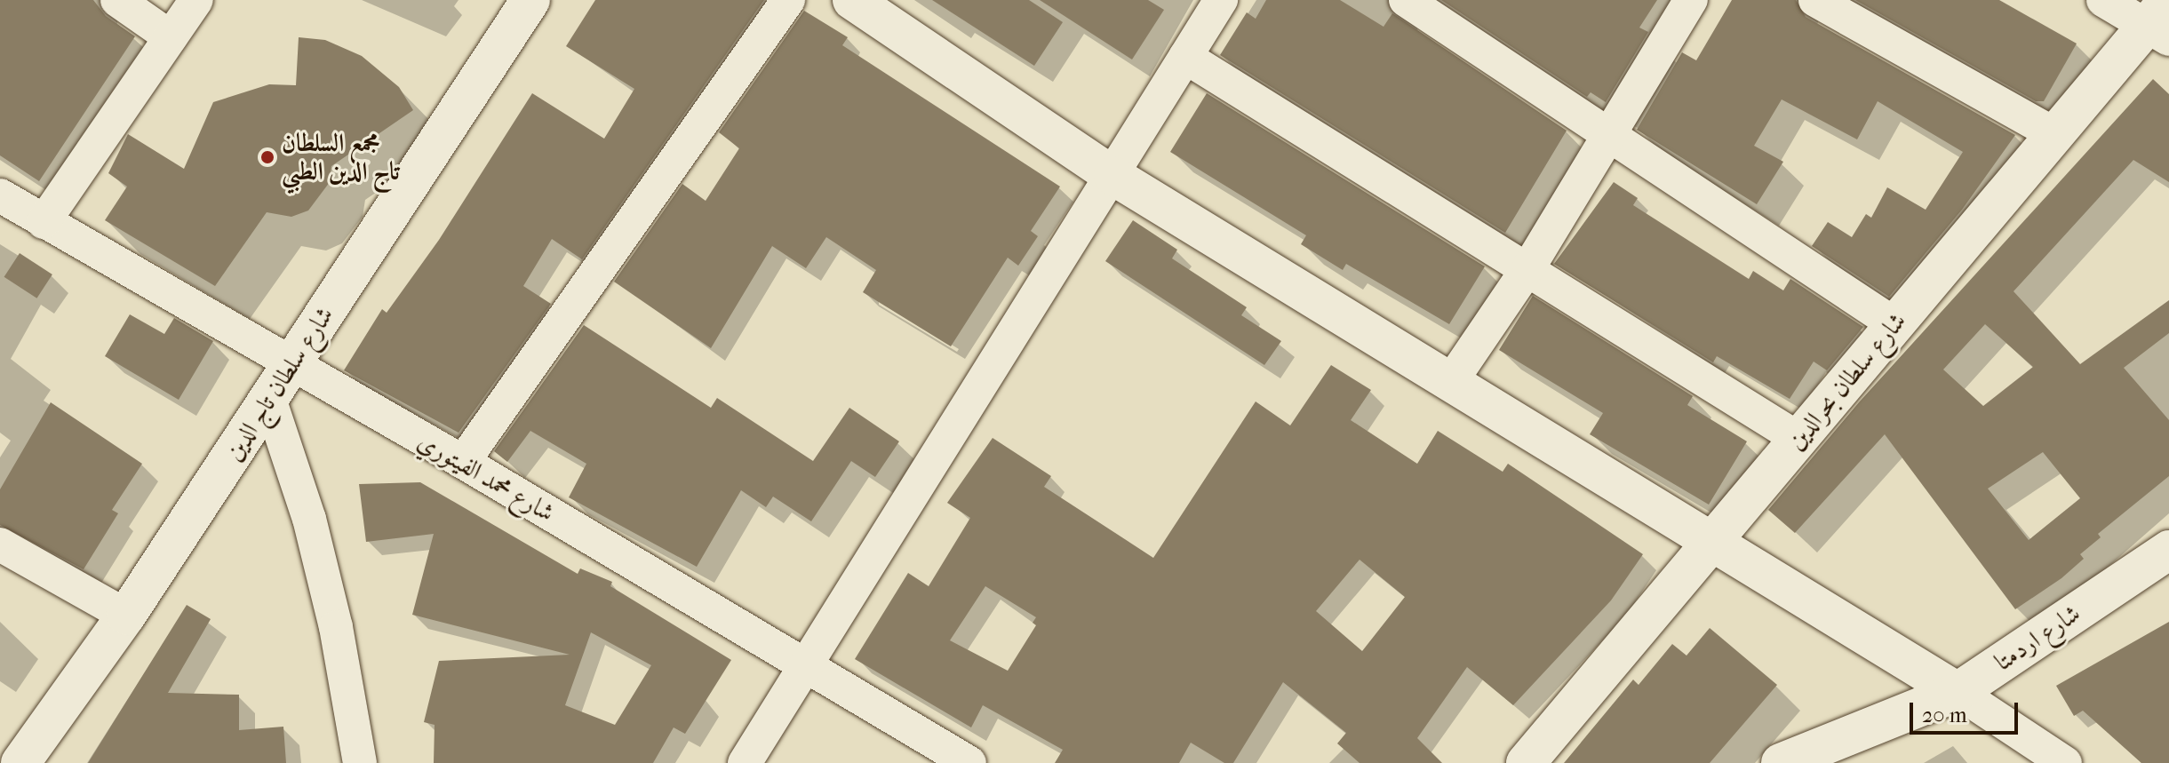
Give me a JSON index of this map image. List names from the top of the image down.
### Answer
{
  "streets": {
    "street": [
      "شارع سلطان بحرالدين",
      "شارع سلطان تاج الدين",
      "شارع محمد الفيتوري",
      "شارع اردمتا"
    ]
  },
  "crossings": [
    ["شارع سلطان تاج الدين", "شارع محمد الفيتوري"]
  ],
  "places": ["مجمع السلطان تاج الدين الطبي"],
  "scale_bar": "20 m"
}
